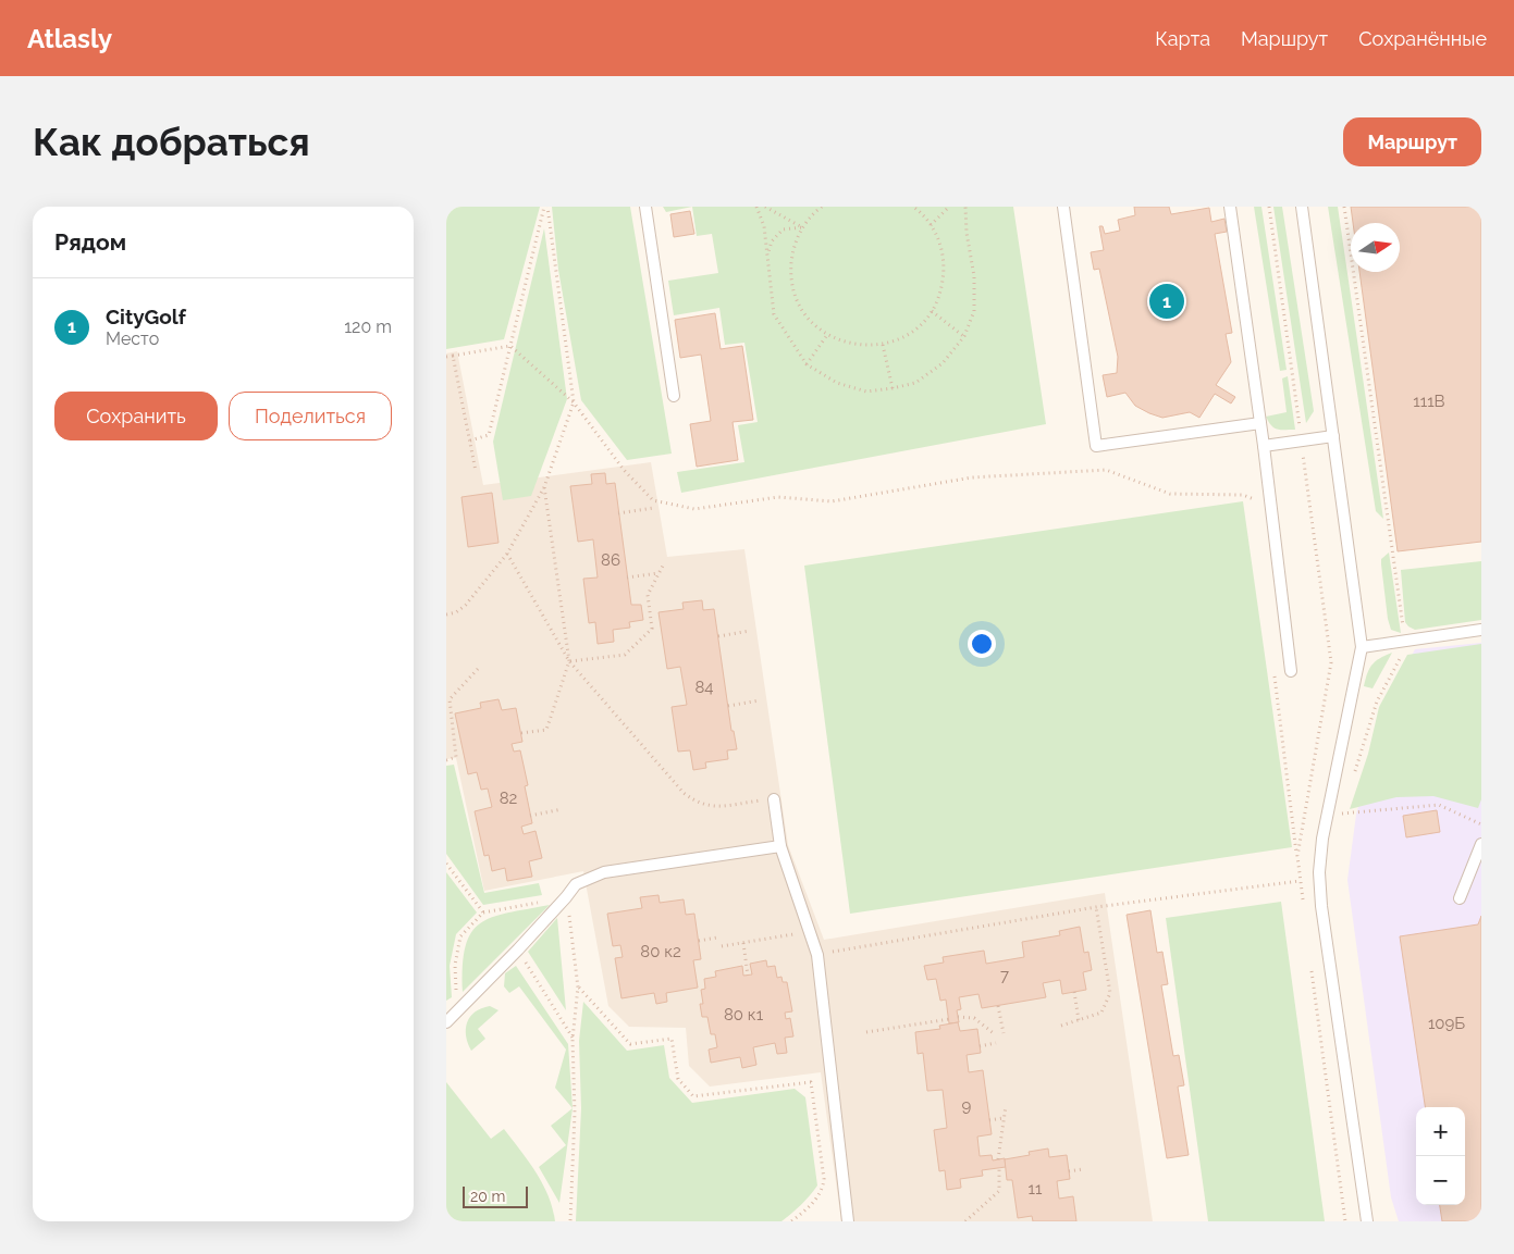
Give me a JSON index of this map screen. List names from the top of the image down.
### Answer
{
  "house_numbers": [
    "111В",
    "86",
    "84",
    "82",
    "80 к2",
    "7",
    "80 к1",
    "109Б",
    "9",
    "11"
  ],
  "scale_bar": "20 m",
  "north": "right",
  "page": {
    "header": "Atlasly",
    "nav": ["Карта", "Маршрут", "Сохранённые"],
    "buttons": [
      "Маршрут",
      ["Сохранить", "Поделиться"]
    ],
    "title": "Как добраться",
    "heading": "Рядом",
    "list": [
      {
        "mark": "1",
        "name": "CityGolf",
        "note": "Место",
        "value": "120 m"
      }
    ],
    "pins": "1",
    "map_buttons": ["+", "−"],
    "scale": "20 m"
  }
}
